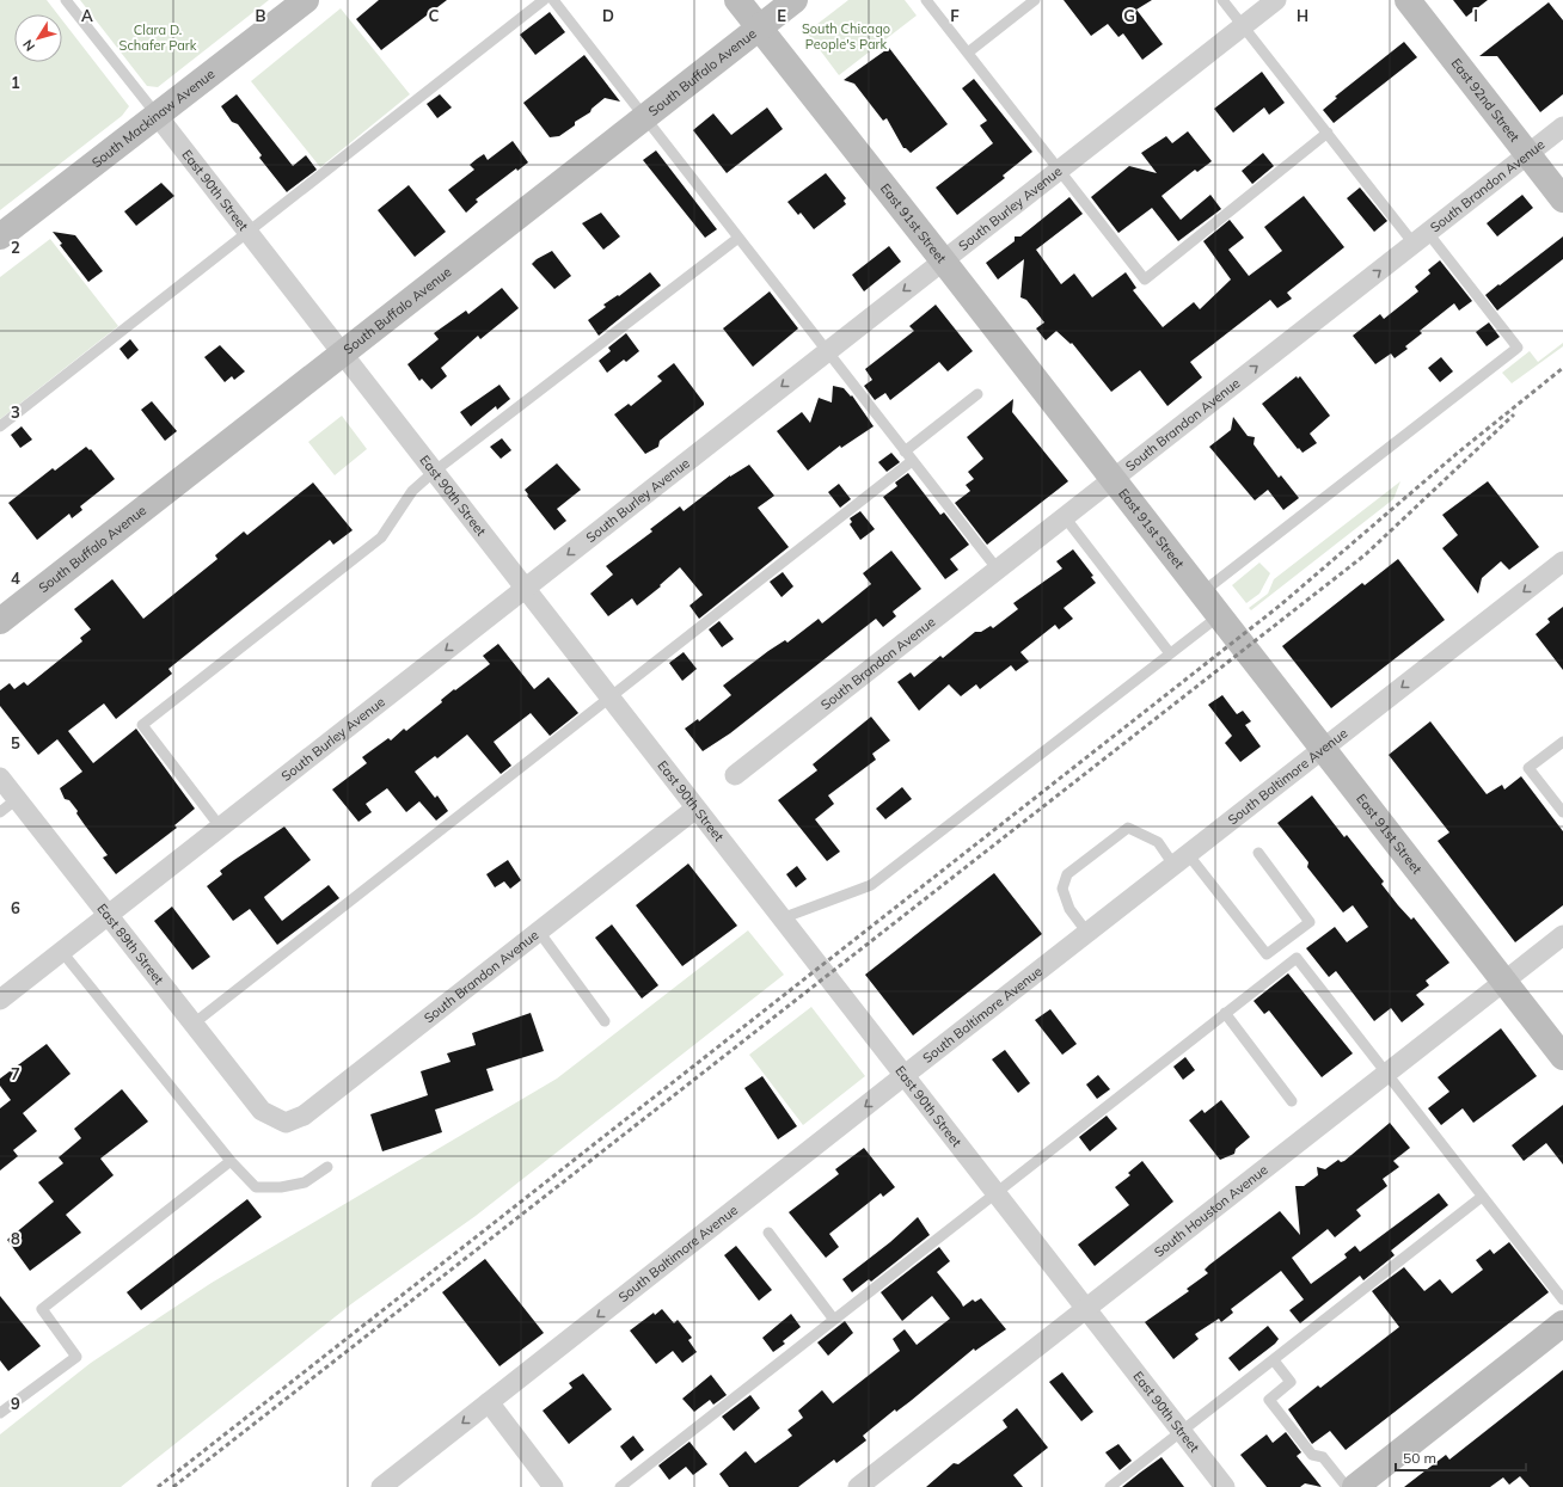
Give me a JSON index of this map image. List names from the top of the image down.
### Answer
{
  "streets": {
    "street": [
      "South Buffalo Avenue",
      "East 92nd Street",
      "South Mackinaw Avenue",
      "South Brandon Avenue",
      "East 90th Street",
      "South Burley Avenue",
      "East 91st Street",
      "South Baltimore Avenue",
      "East 89th Street",
      "South Houston Avenue"
    ]
  },
  "crossings": [
    ["South Buffalo Avenue", "East 90th Street"],
    ["South Buffalo Avenue", "East 91st Street"],
    ["East 92nd Street", "South Brandon Avenue"],
    ["South Mackinaw Avenue", "East 90th Street"],
    ["South Brandon Avenue", "East 90th Street"],
    ["South Brandon Avenue", "East 91st Street"],
    ["South Brandon Avenue", "East 89th Street"],
    ["East 90th Street", "South Burley Avenue"],
    ["East 90th Street", "South Baltimore Avenue"],
    ["East 90th Street", "South Houston Avenue"],
    ["South Burley Avenue", "East 91st Street"],
    ["South Burley Avenue", "East 89th Street"],
    ["East 91st Street", "South Baltimore Avenue"],
    ["East 91st Street", "South Houston Avenue"]
  ],
  "one_way": ["South Burley Avenue", "South Baltimore Avenue"],
  "parks": ["South Chicago People's Park", "Clara D. Schafer Park"],
  "scale_bar": "50 m",
  "north": "bottom left",
  "grid": {
    "columns": [
      "A",
      "B",
      "C",
      "D",
      "E",
      "F",
      "G",
      "H",
      "I"
    ],
    "rows": [
      "1",
      "2",
      "3",
      "4",
      "5",
      "6",
      "7",
      "8",
      "9"
    ]
  }
}
